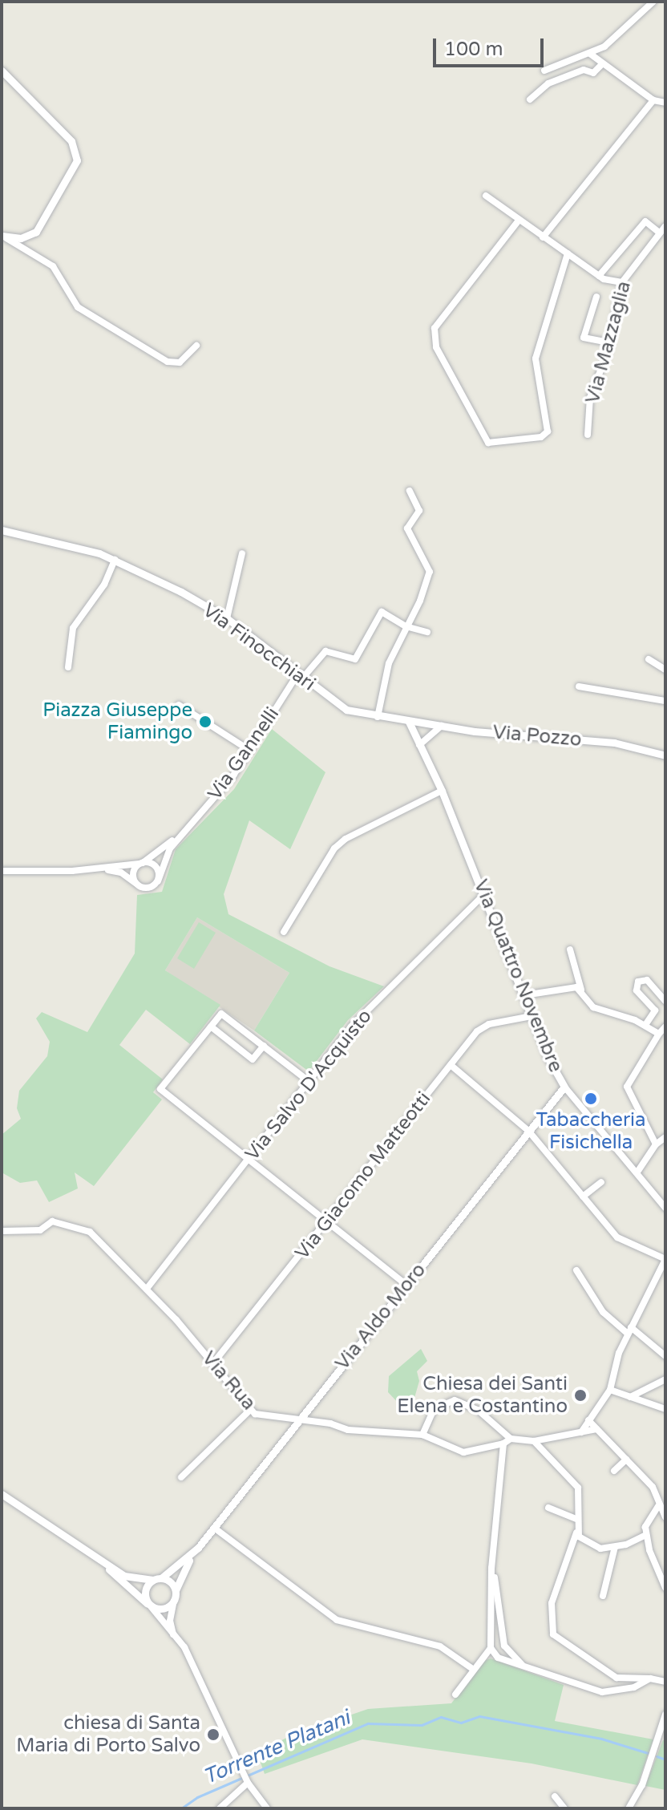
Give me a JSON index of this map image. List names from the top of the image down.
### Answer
{
  "streets": {
    "street": [
      "Via Mazzaglia",
      "Via Finocchiari",
      "Via Pozzo",
      "Via Gannelli",
      "Via Quattro Novembre",
      "Via Salvo D'Acquisto",
      "Via Giacomo Matteotti",
      "Via Aldo Moro",
      "Via Rua"
    ]
  },
  "crossings": [
    ["Via Finocchiari", "Via Pozzo"],
    ["Via Finocchiari", "Via Gannelli"],
    ["Via Finocchiari", "Via Quattro Novembre"],
    ["Via Pozzo", "Via Quattro Novembre"],
    ["Via Quattro Novembre", "Via Salvo D'Acquisto"],
    ["Via Quattro Novembre", "Via Giacomo Matteotti"],
    ["Via Quattro Novembre", "Via Aldo Moro"],
    ["Via Salvo D'Acquisto", "Via Rua"],
    ["Via Giacomo Matteotti", "Via Rua"],
    ["Via Aldo Moro", "Via Rua"]
  ],
  "water": ["Torrente Platani"],
  "places": [
    "Piazza Giuseppe Fiamingo",
    "Tabaccheria Fisichella",
    "Chiesa dei Santi Elena e Costantino",
    "chiesa di Santa Maria di Porto Salvo"
  ],
  "scale_bar": "100 m"
}
